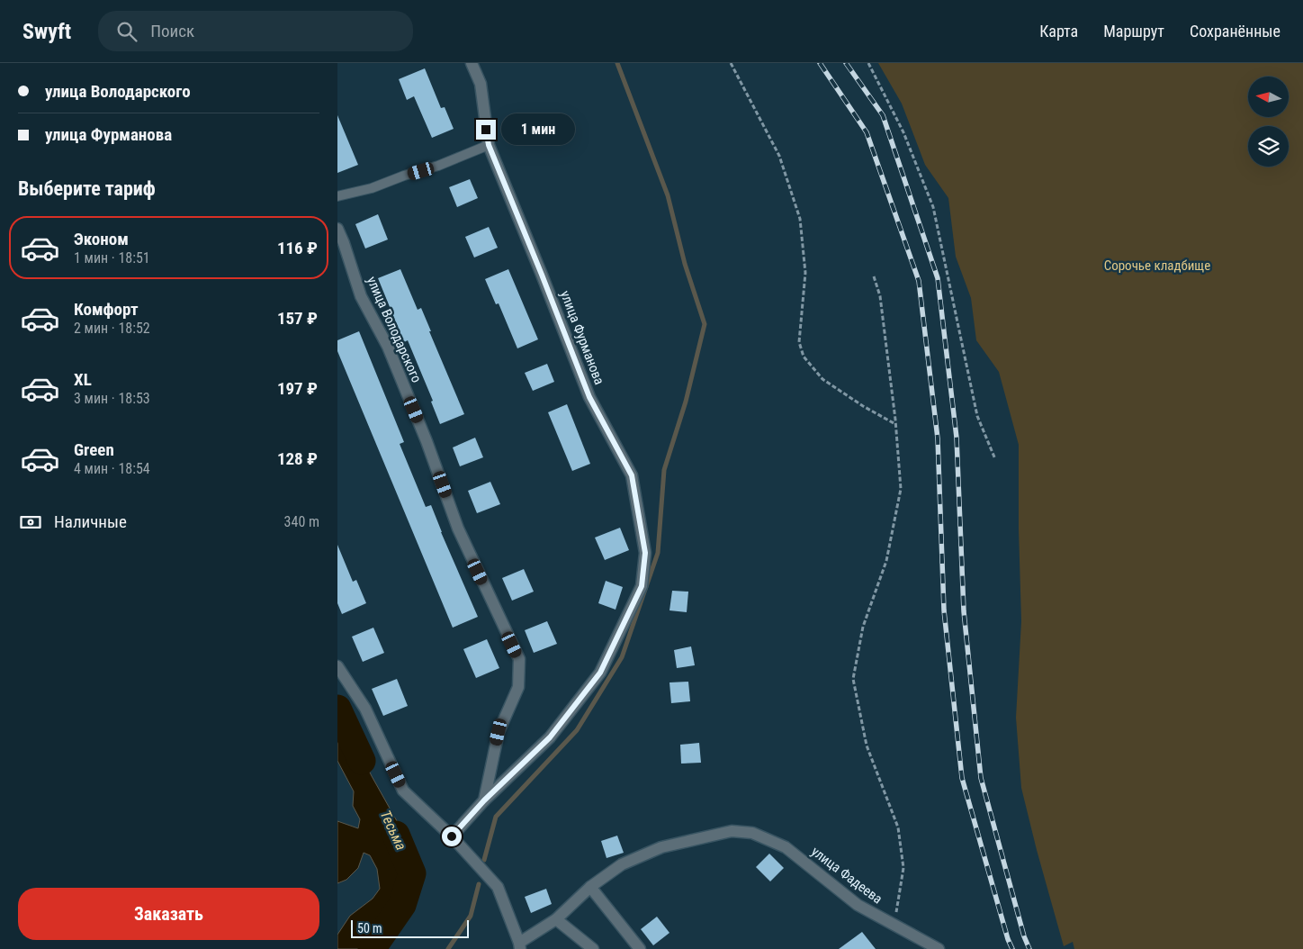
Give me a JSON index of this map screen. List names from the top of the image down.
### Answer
{
  "streets": {
    "street": ["улица Володарского", "улица Фурманова", "улица Фадеева"]
  },
  "crossings": [
    ["улица Володарского", "улица Фурманова"]
  ],
  "water": ["Тесьма"],
  "parks": ["Сорочье кладбище"],
  "scale_bar": "50 m",
  "north": "left",
  "page": {
    "header": "Swyft",
    "search": "Поиск",
    "nav": ["Карта", "Маршрут", "Сохранённые"],
    "banner": ["улица Володарского", "улица Фурманова"],
    "bubble": "1 мин",
    "heading": "Выберите тариф",
    "list": [
      {
        "name": "Эконом",
        "note": "1 мин · 18:51",
        "value": "116 ₽"
      },
      {
        "name": "Комфорт",
        "note": "2 мин · 18:52",
        "value": "157 ₽"
      },
      {
        "name": "XL",
        "note": "3 мин · 18:53",
        "value": "197 ₽"
      },
      {
        "name": "Green",
        "note": "4 мин · 18:54",
        "value": "128 ₽"
      }
    ],
    "pay": ["Наличные", "340 m"],
    "buttons": "Заказать",
    "scale": "50 m"
  }
}
